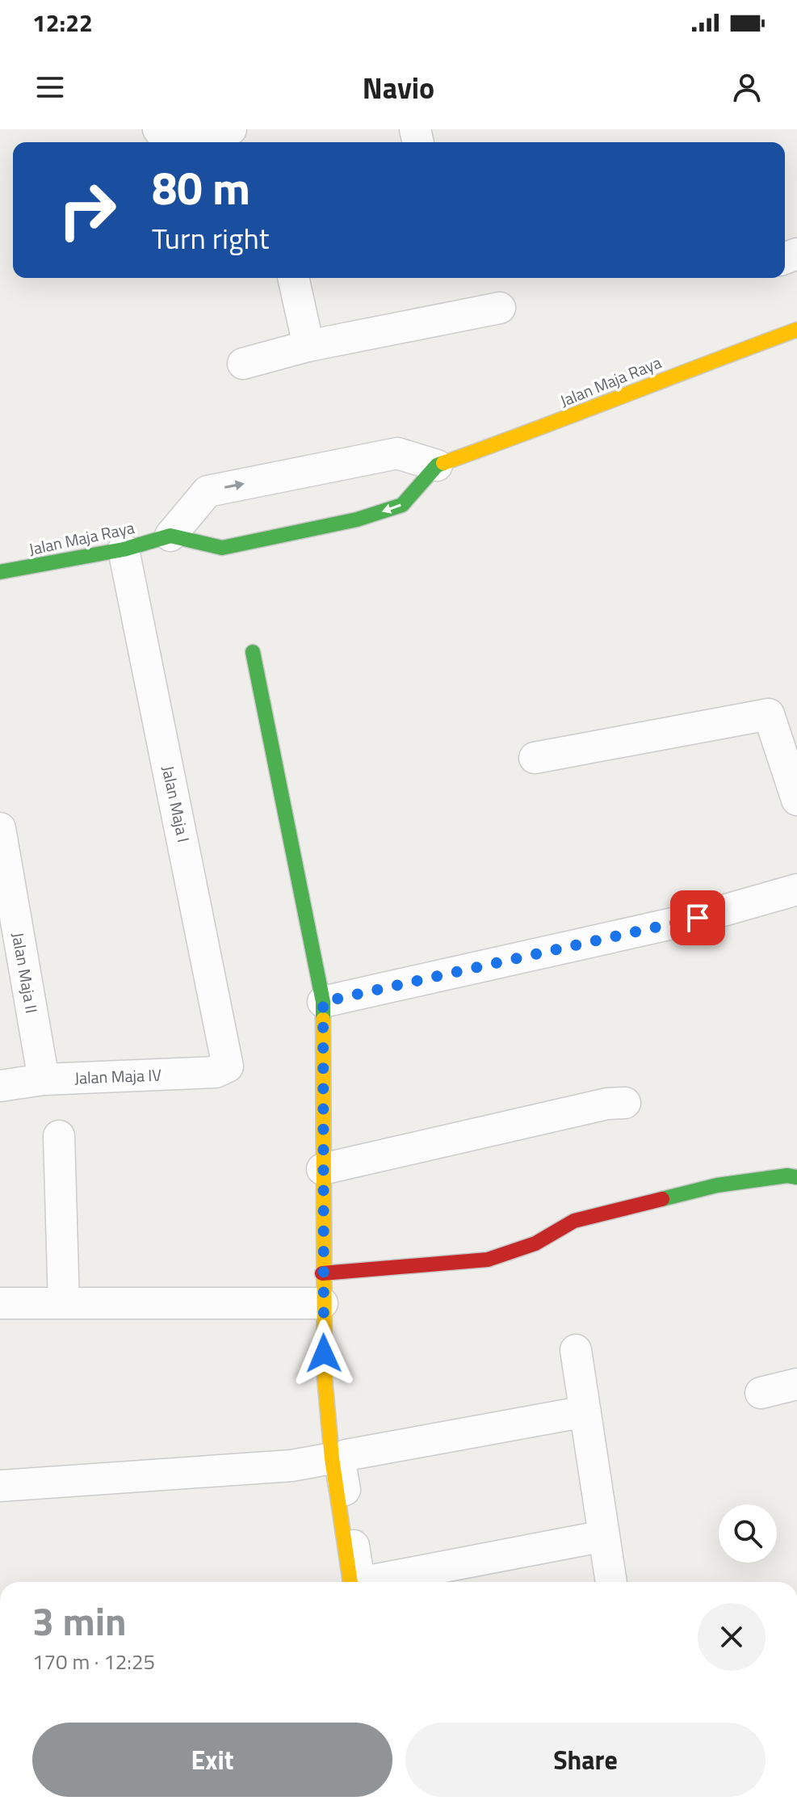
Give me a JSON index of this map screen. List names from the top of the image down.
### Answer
{
  "streets": {
    "street": [
      "Jalan Maja Raya",
      "Jalan Maja I",
      "Jalan Maja II",
      "Jalan Maja IV"
    ]
  },
  "crossings": [
    ["Jalan Maja Raya", "Jalan Maja I"],
    ["Jalan Maja I", "Jalan Maja IV"],
    ["Jalan Maja II", "Jalan Maja IV"]
  ],
  "page": {
    "status": "12:22",
    "header": "Navio",
    "turn": ["80 m", "Turn right"],
    "heading": ["3 min", "170 m · 12:25"],
    "buttons": ["Exit", "Share"]
  }
}
